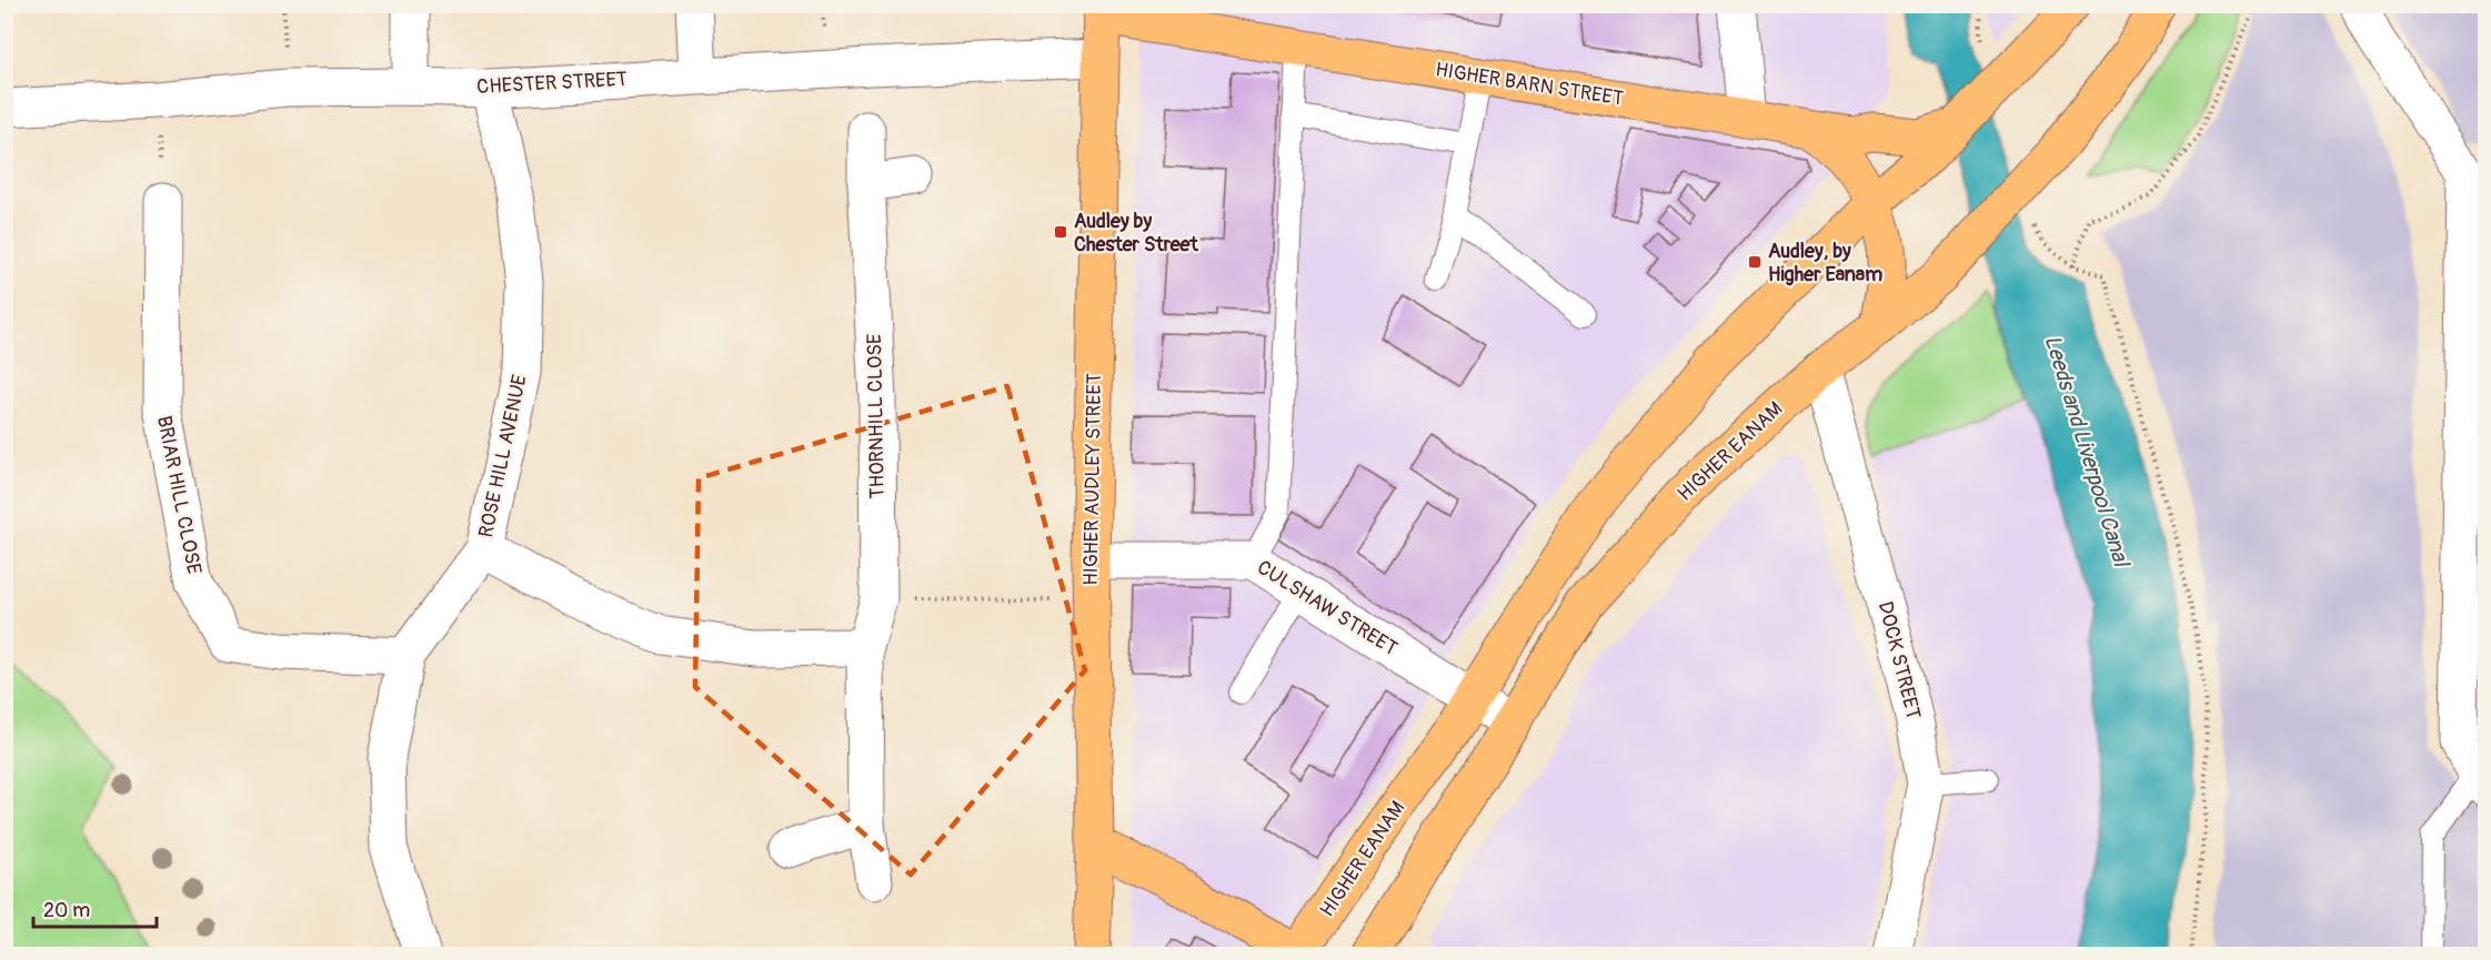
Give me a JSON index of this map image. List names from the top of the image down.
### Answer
{
  "streets": {
    "highway": ["HIGHER BARN STREET", "HIGHER EANAM", "HIGHER AUDLEY STREET"],
    "street": [
      "CHESTER STREET",
      "THORNHILL CLOSE",
      "ROSE HILL AVENUE",
      "BRIAR HILL CLOSE",
      "CULSHAW STREET",
      "DOCK STREET"
    ]
  },
  "crossings": [
    ["CHESTER STREET", "ROSE HILL AVENUE"],
    ["CHESTER STREET", "HIGHER AUDLEY STREET"],
    ["HIGHER BARN STREET", "HIGHER EANAM"],
    ["HIGHER BARN STREET", "HIGHER AUDLEY STREET"],
    ["HIGHER EANAM", "CULSHAW STREET"],
    ["HIGHER EANAM", "DOCK STREET"],
    ["ROSE HILL AVENUE", "BRIAR HILL CLOSE"],
    ["HIGHER AUDLEY STREET", "CULSHAW STREET"]
  ],
  "water": ["Leeds and Liverpool Canal"],
  "places": {
    "transit": ["Audley by Chester Street", "Audley, by Higher Eanam"]
  },
  "scale_bar": "20 m"
}
